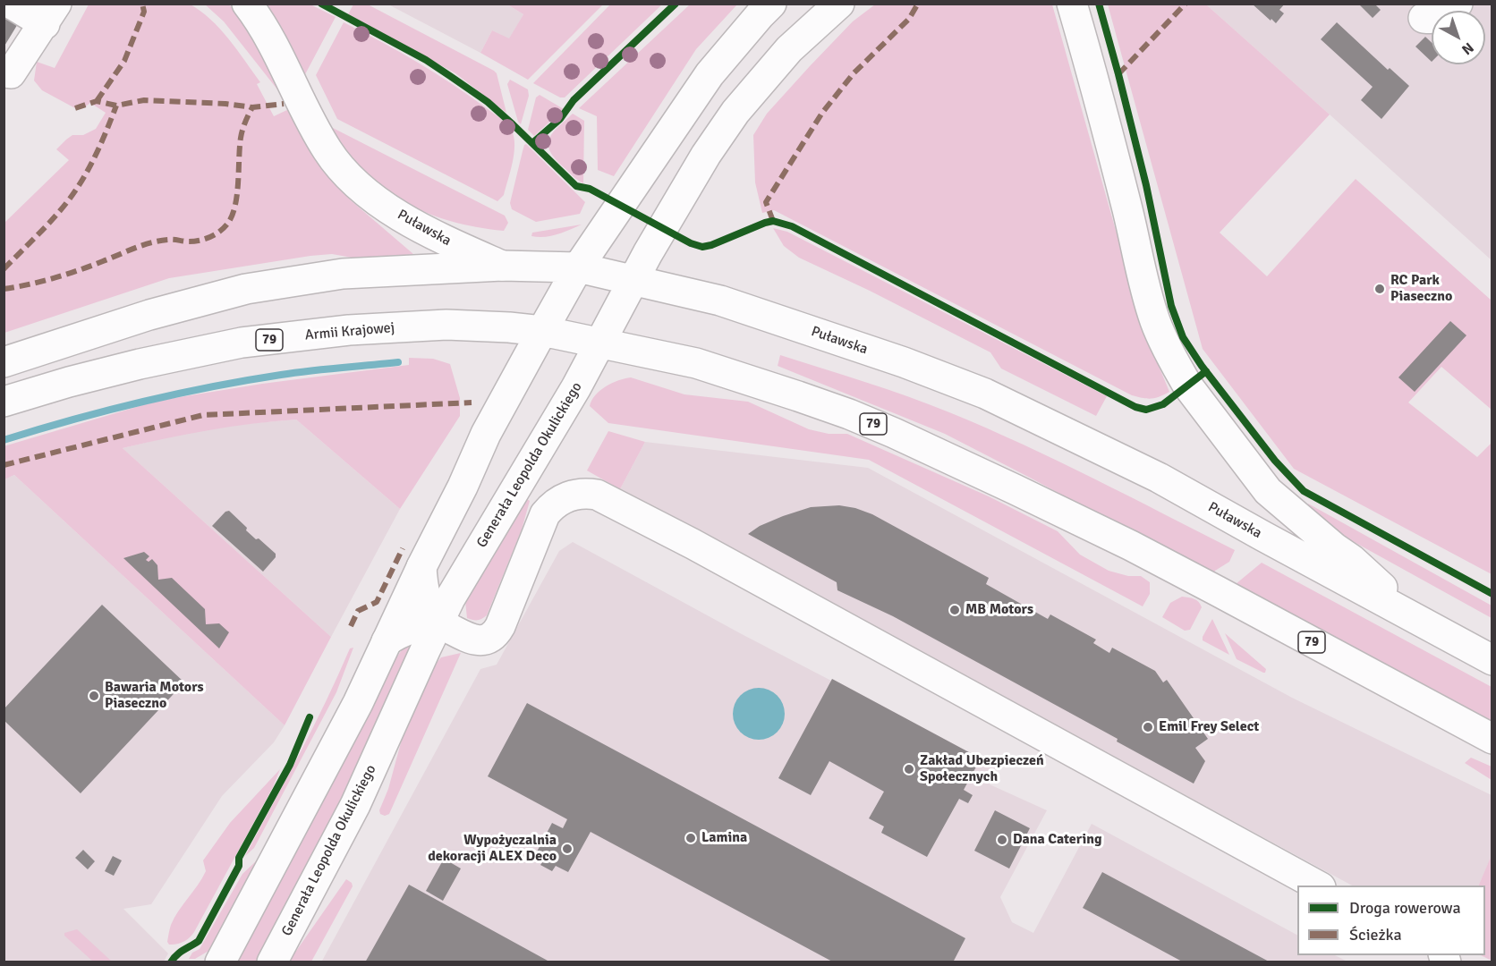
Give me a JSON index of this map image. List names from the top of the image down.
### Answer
{
  "streets": {
    "main road": [
      "Puławska",
      "Armii Krajowej",
      "79",
      "Generała Leopolda Okulickiego"
    ]
  },
  "crossings": [
    ["Puławska", "Generała Leopolda Okulickiego"],
    ["Armii Krajowej", "79"],
    ["79", "Generała Leopolda Okulickiego"]
  ],
  "places": [
    "RC Park Piaseczno",
    "MB Motors",
    "Bawaria Motors Piaseczno",
    "Emil Frey Select",
    "Zakład Ubezpieczeń Społecznych",
    "Lamina",
    "Dana Catering",
    "Wypożyczalnia dekoracji ALEX Deco"
  ],
  "legend": ["Droga rowerowa", "Ścieżka"],
  "north": "bottom right"
}
